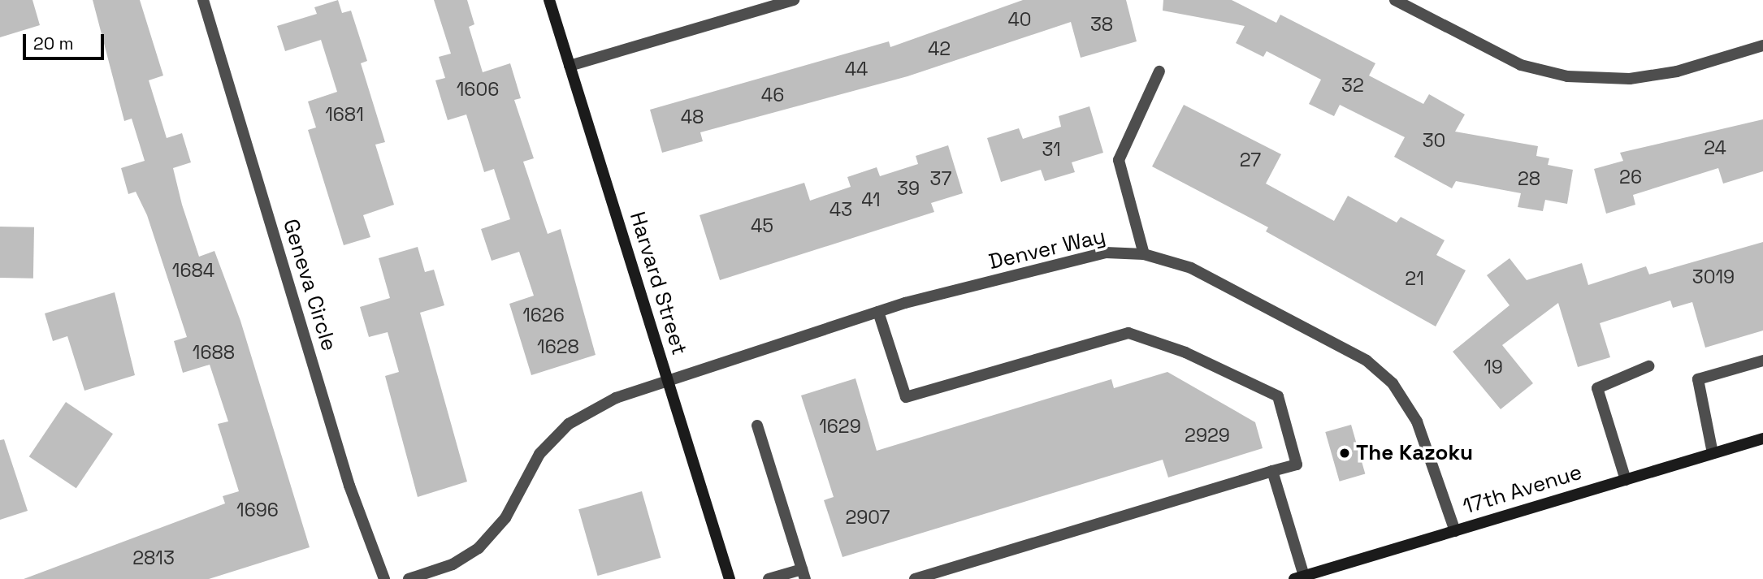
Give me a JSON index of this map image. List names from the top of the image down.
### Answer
{
  "streets": {
    "street": [
      "Denver Way",
      "Harvard Street",
      "Geneva Circle",
      "17th Avenue"
    ]
  },
  "crossings": [
    ["Denver Way", "Harvard Street"],
    ["Denver Way", "17th Avenue"]
  ],
  "places": ["The Kazoku"],
  "house_numbers": [
    "40",
    "38",
    "42",
    "44",
    "32",
    "1606",
    "46",
    "1681",
    "48",
    "30",
    "24",
    "31",
    "27",
    "26",
    "37",
    "28",
    "39",
    "41",
    "43",
    "45",
    "1684",
    "3019",
    "21",
    "1626",
    "1628",
    "1688",
    "19",
    "1629",
    "2929",
    "1696",
    "2907",
    "2813"
  ],
  "scale_bar": "20 m"
}
